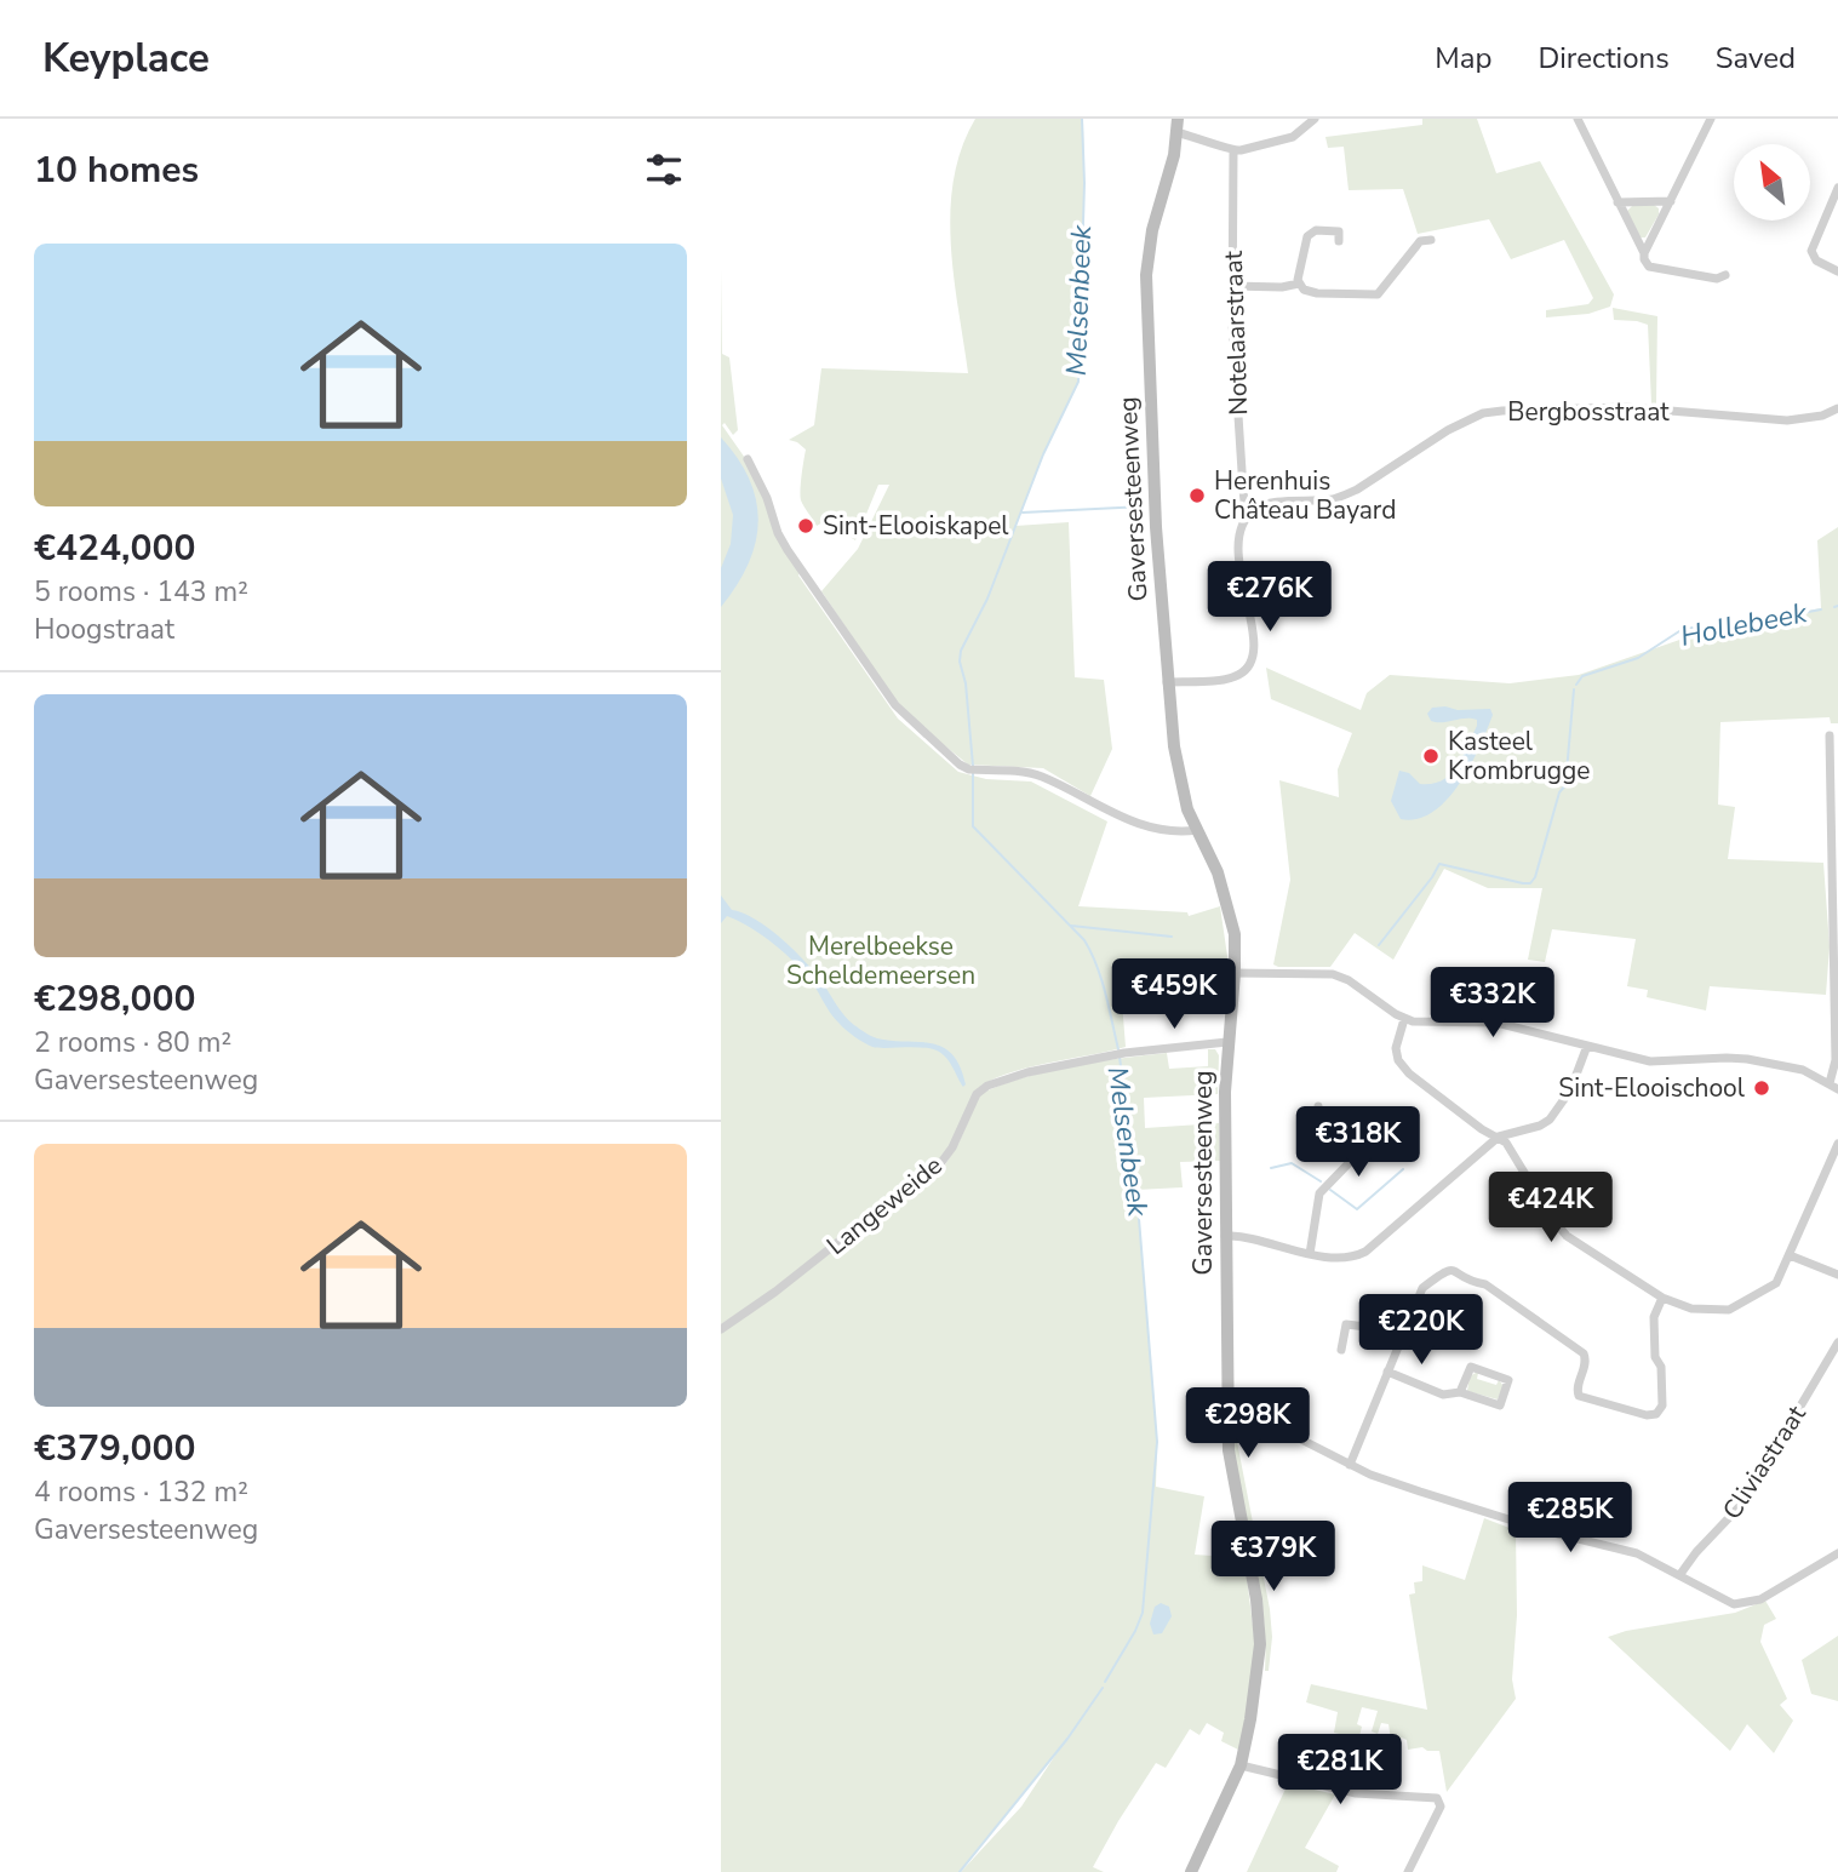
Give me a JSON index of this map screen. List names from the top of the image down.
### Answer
{
  "streets": {
    "street": [
      "Notelaarstraat",
      "Bergbosstraat",
      "Gaversesteenweg",
      "Langeweide",
      "Cliviastraat"
    ]
  },
  "crossings": [
    ["Notelaarstraat", "Bergbosstraat"],
    ["Gaversesteenweg", "Langeweide"]
  ],
  "water": ["Melsenbeek", "Hollebeek"],
  "parks": ["Merelbeekse Scheldemeersen"],
  "places": [
    "Herenhuis Château Bayard",
    "Sint-Elooiskapel",
    "Kasteel Krombrugge",
    "Sint-Elooischool"
  ],
  "north": "top left",
  "page": {
    "header": "Keyplace",
    "nav": ["Map", "Directions", "Saved"],
    "heading": "10 homes",
    "list": [
      {
        "name": "€424,000",
        "note": "5 rooms · 143 m² · Hoogstraat"
      },
      {
        "name": "€298,000",
        "note": "2 rooms · 80 m² · Gaversesteenweg"
      },
      {
        "name": "€379,000",
        "note": "4 rooms · 132 m² · Gaversesteenweg"
      }
    ],
    "price": [
      "€276K",
      "€459K",
      "€332K",
      "€318K",
      "€424K",
      "€220K",
      "€298K",
      "€285K",
      "€379K",
      "€281K"
    ]
  }
}
